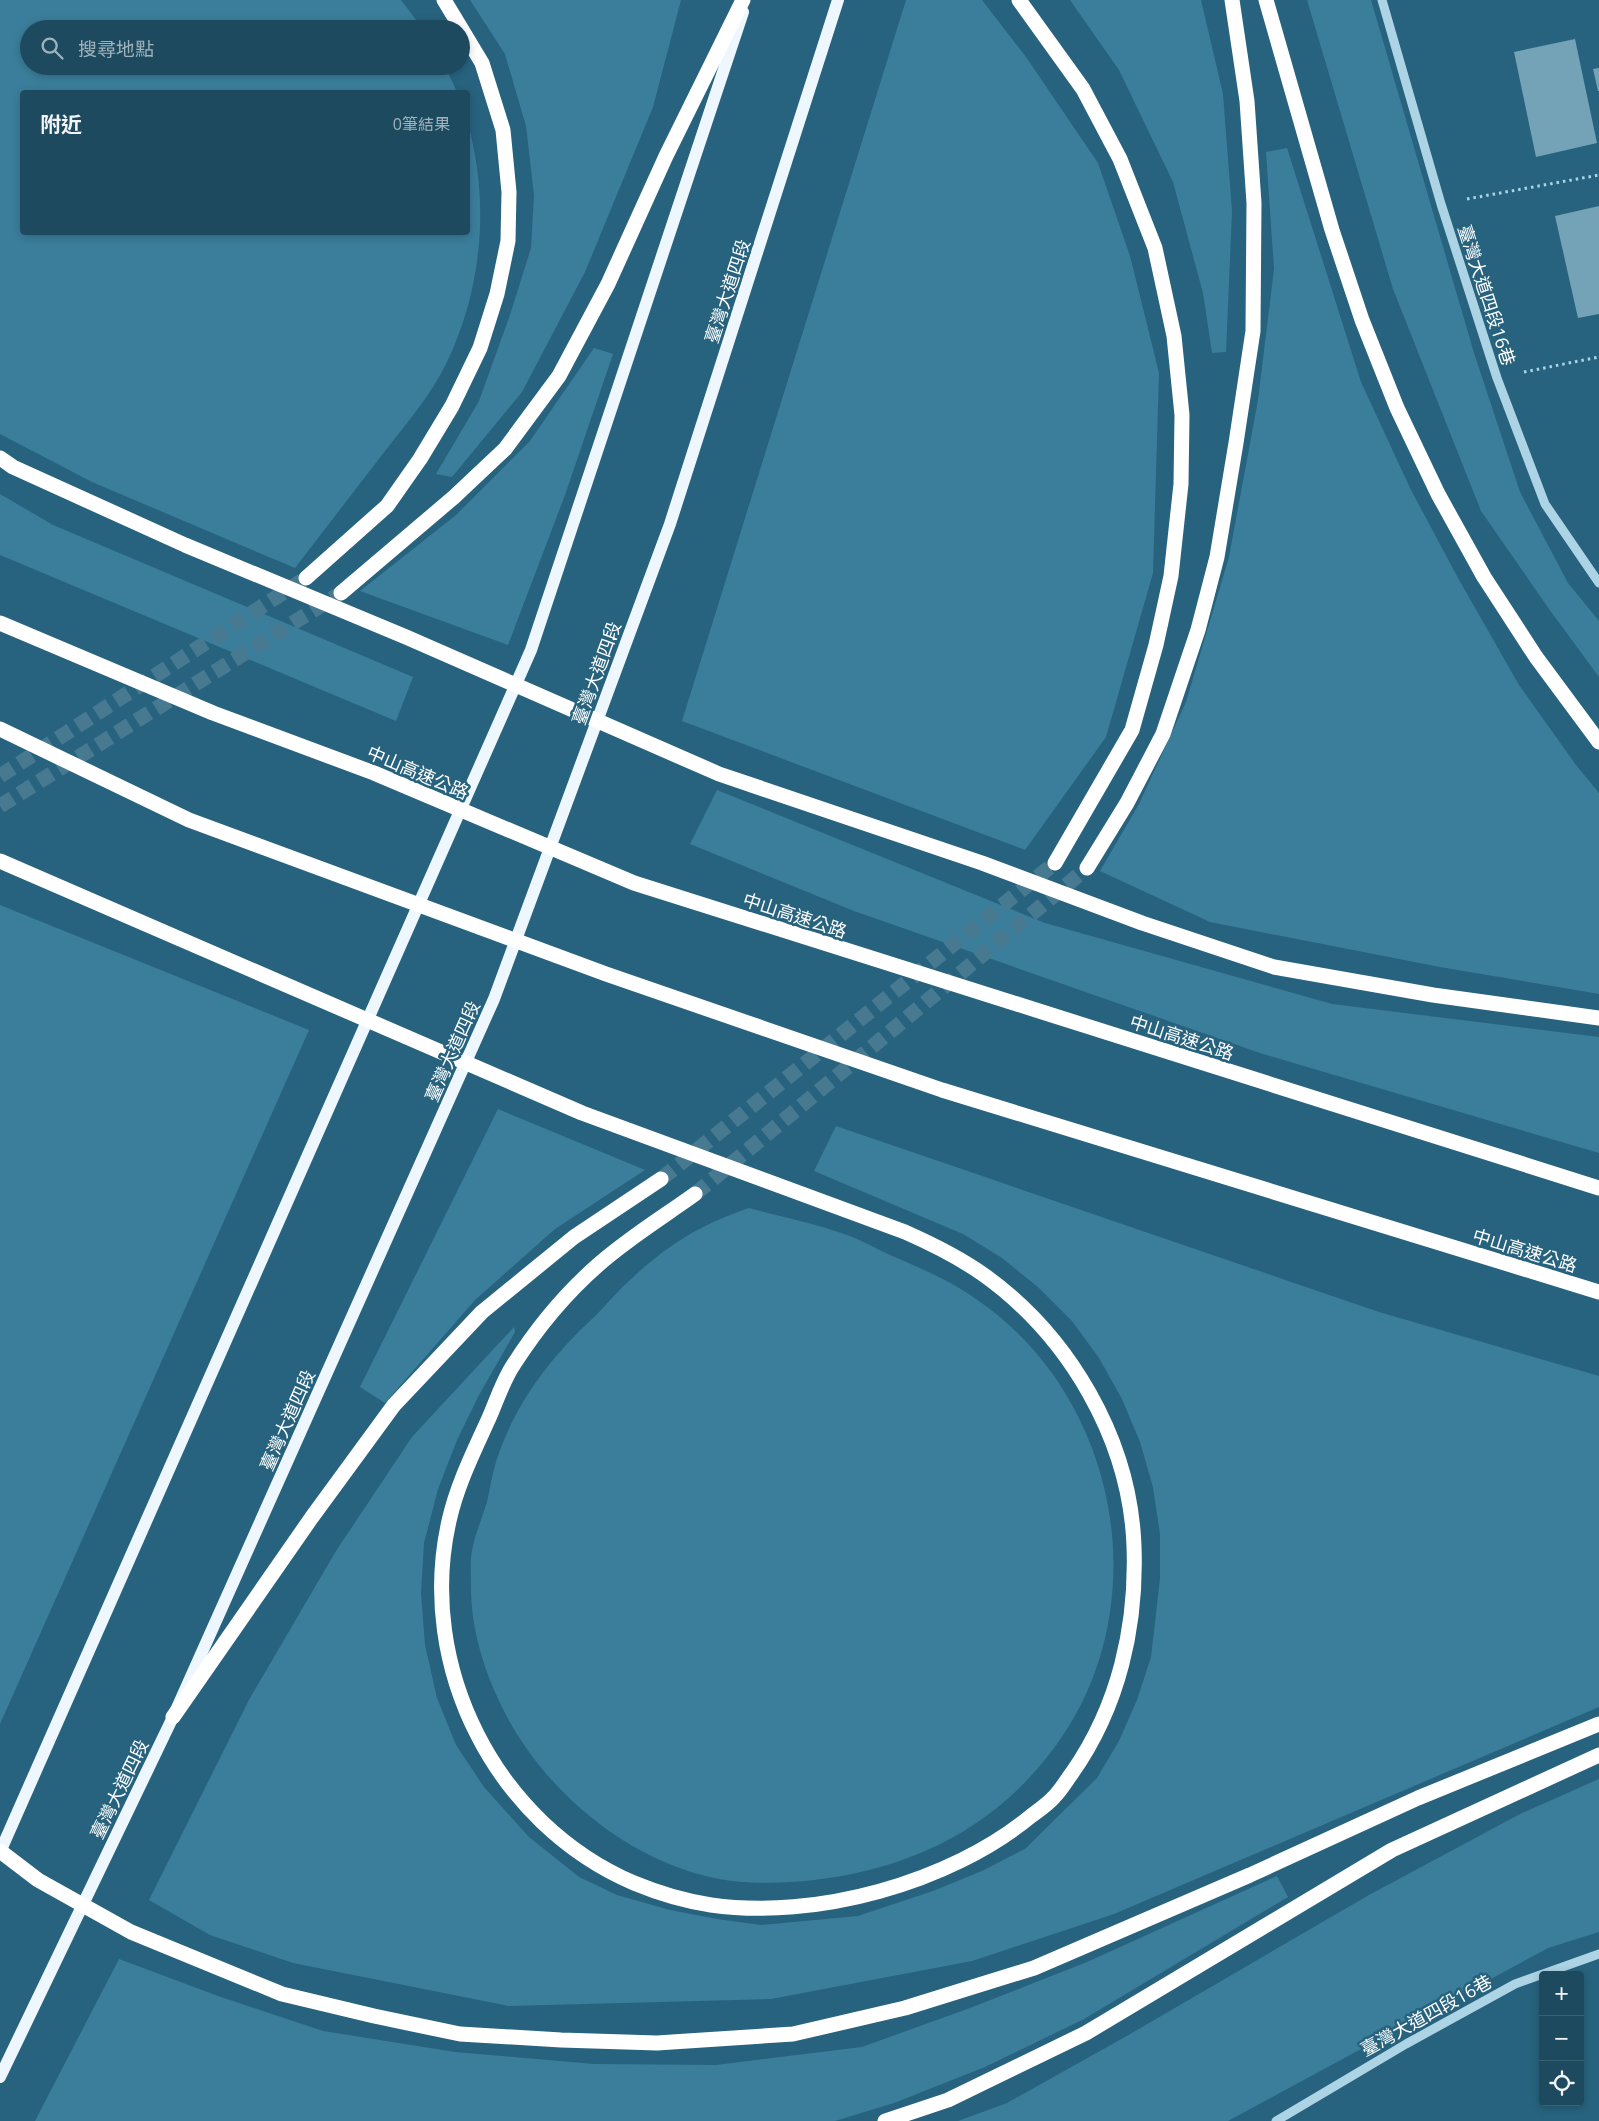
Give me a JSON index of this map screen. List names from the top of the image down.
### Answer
{
  "streets": {
    "highway": ["中山高速公路"],
    "main road": ["臺灣大道四段"],
    "street": ["臺灣大道四段16巷"]
  },
  "page": {
    "search": "搜尋地點",
    "heading": ["附近", "0筆結果"],
    "map_buttons": ["+", "−"]
  }
}
